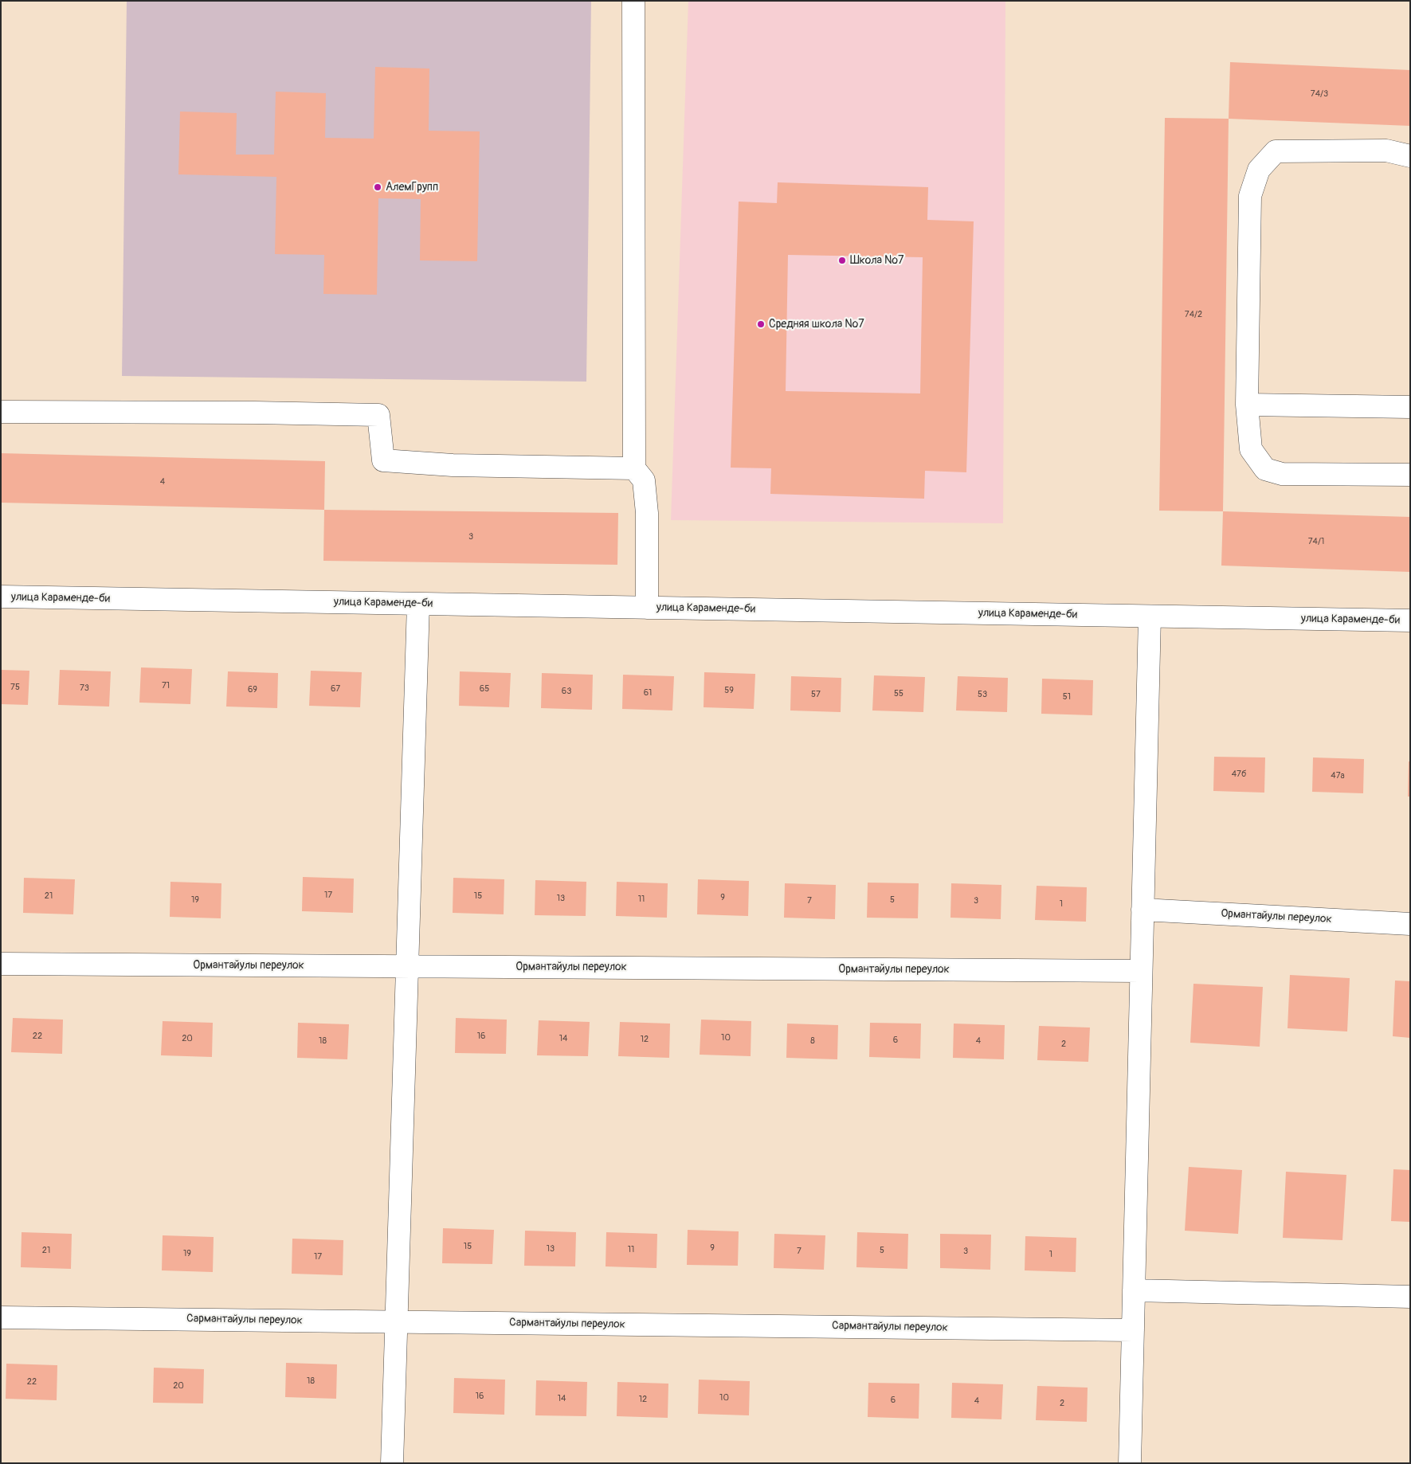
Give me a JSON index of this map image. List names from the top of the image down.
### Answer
{
  "streets": {
    "street": ["улица Караменде-би", "Ормантайулы переулок", "Сармантайулы переулок"]
  },
  "places": ["АлемГрупп", "Школа №7", "Средняя школа №7"],
  "house_numbers": [
    "74/3",
    "74/2",
    "4",
    "3",
    "74/1",
    "71",
    "75",
    "73",
    "67",
    "65",
    "69",
    "59",
    "63",
    "61",
    "55",
    "57",
    "53",
    "51",
    "47б",
    "47а",
    "17",
    "21",
    "15",
    "9",
    "13",
    "11",
    "19",
    "5",
    "7",
    "3",
    "1",
    "22",
    "16",
    "10",
    "20",
    "14",
    "12",
    "6",
    "18",
    "8",
    "4",
    "2",
    "15",
    "9",
    "13",
    "11",
    "21",
    "5",
    "7",
    "3",
    "19",
    "1",
    "17",
    "18",
    "22",
    "20",
    "16",
    "10",
    "14",
    "12",
    "6",
    "4",
    "2"
  ]
}
